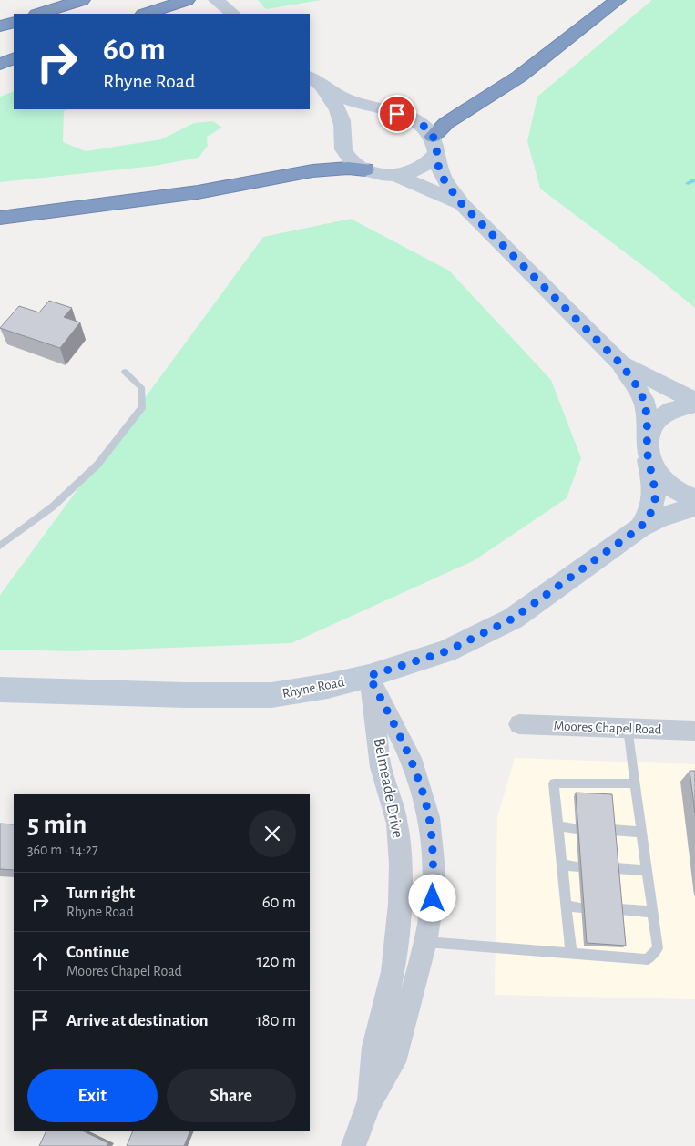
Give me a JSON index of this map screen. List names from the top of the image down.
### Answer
{
  "streets": {
    "main road": ["Rhyne Road"],
    "street": ["Moores Chapel Road", "Belmeade Drive"]
  },
  "crossings": [
    ["Rhyne Road", "Belmeade Drive"]
  ],
  "page": {
    "turn": ["60 m", "Rhyne Road"],
    "heading": ["5 min", "360 m · 14:27"],
    "list": [
      {
        "name": "Turn right",
        "note": "Rhyne Road",
        "value": "60 m"
      },
      {
        "name": "Continue",
        "note": "Moores Chapel Road",
        "value": "120 m"
      },
      {
        "name": "Arrive at destination",
        "value": "180 m"
      }
    ],
    "buttons": ["Exit", "Share"]
  }
}
